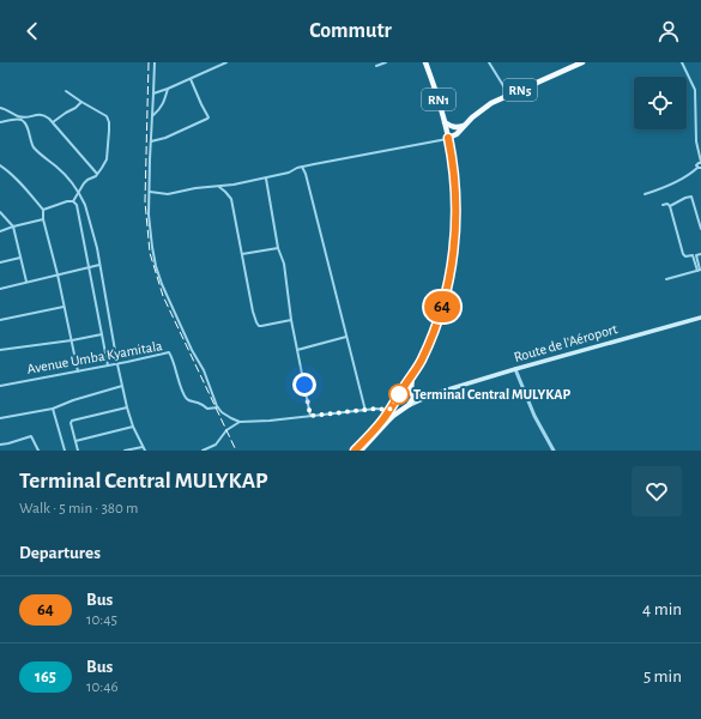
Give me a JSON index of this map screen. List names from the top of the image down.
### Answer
{
  "streets": {
    "highway": ["RN5", "RN1"],
    "main road": ["Route de l'Aéroport"],
    "street": ["Avenue Umba Kyamitala"]
  },
  "crossings": [
    ["RN5", "RN1"],
    ["RN1", "Route de l'Aéroport"]
  ],
  "places": ["Terminal Central MULYKAP"],
  "lines": ["bus line 64"],
  "page": {
    "header": "Commutr",
    "on_map": "64",
    "heading": [
      ["Terminal Central MULYKAP", "Walk · 5 min · 380 m"],
      "Departures"
    ],
    "list": [
      {
        "mark": "64",
        "name": "Bus",
        "note": "10:45",
        "value": "4 min"
      },
      {
        "mark": "165",
        "name": "Bus",
        "note": "10:46",
        "value": "5 min"
      }
    ]
  }
}
